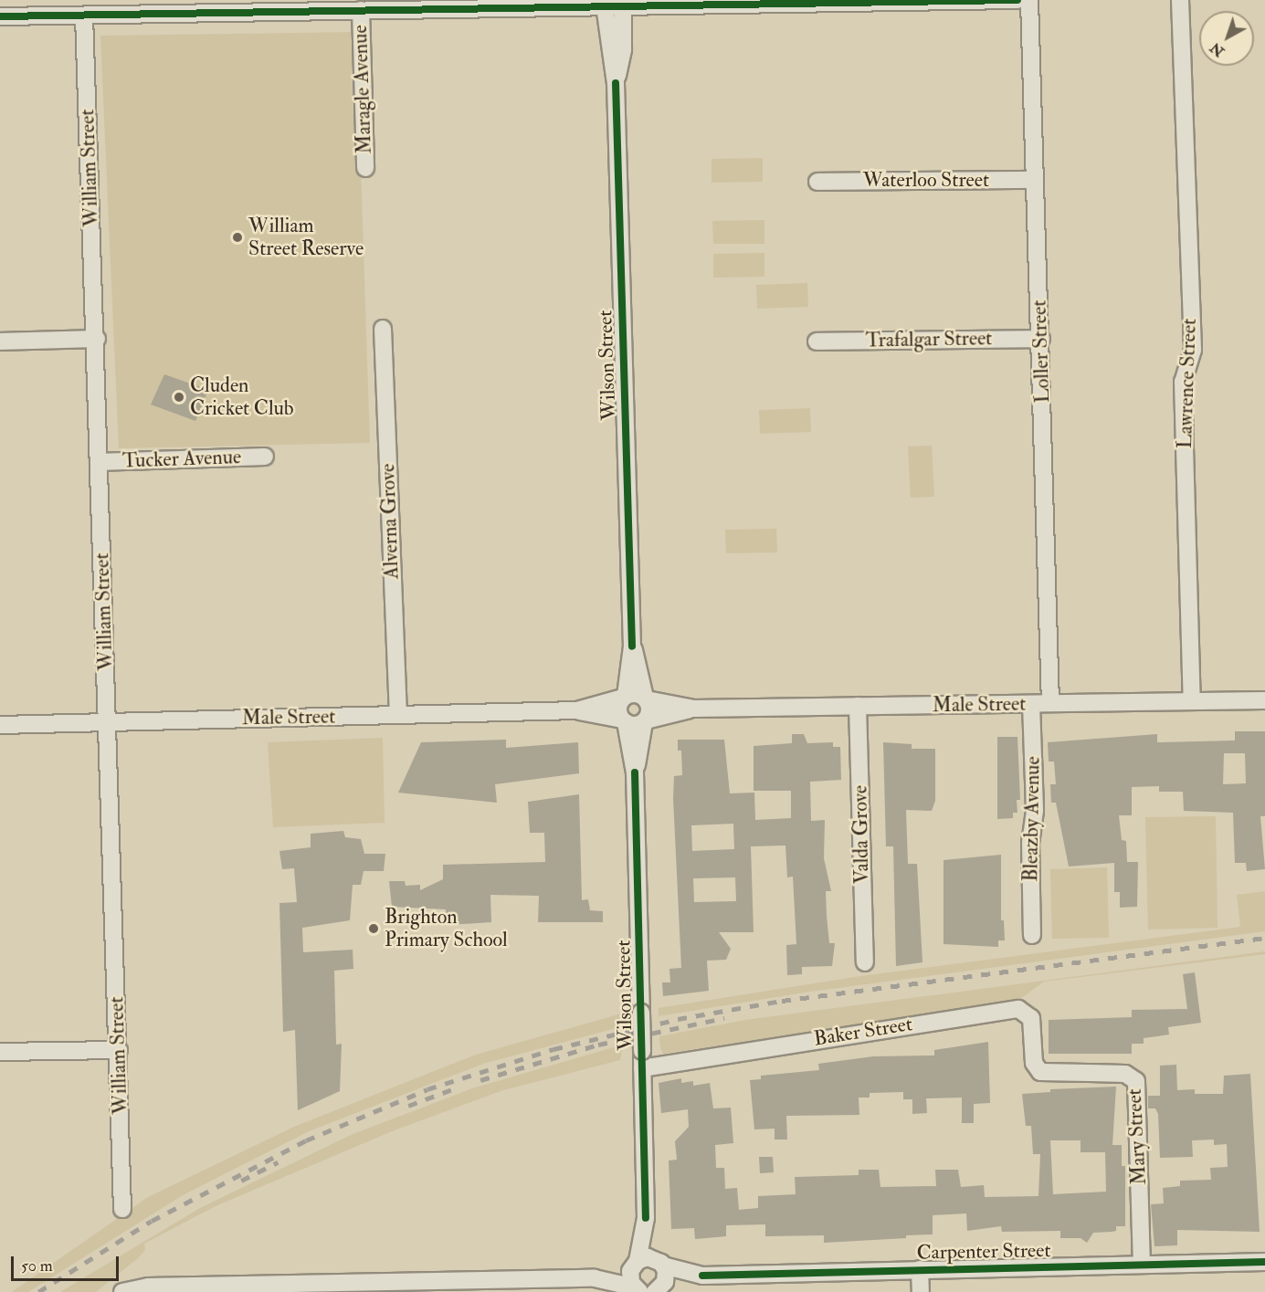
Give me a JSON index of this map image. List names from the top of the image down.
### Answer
{
  "streets": {
    "street": [
      "Maragle Avenue",
      "William Street",
      "Waterloo Street",
      "Trafalgar Street",
      "Loller Street",
      "Wilson Street",
      "Lawrence Street",
      "Tucker Avenue",
      "Alverna Grove",
      "Male Street",
      "Bleazby Avenue",
      "Valda Grove",
      "Baker Street",
      "Mary Street",
      "Carpenter Street"
    ]
  },
  "crossings": [
    ["William Street", "Tucker Avenue"],
    ["William Street", "Male Street"],
    ["Waterloo Street", "Loller Street"],
    ["Trafalgar Street", "Loller Street"],
    ["Loller Street", "Male Street"],
    ["Wilson Street", "Male Street"],
    ["Wilson Street", "Baker Street"],
    ["Wilson Street", "Carpenter Street"],
    ["Lawrence Street", "Male Street"],
    ["Alverna Grove", "Male Street"],
    ["Male Street", "Bleazby Avenue"],
    ["Male Street", "Valda Grove"],
    ["Baker Street", "Mary Street"],
    ["Mary Street", "Carpenter Street"]
  ],
  "places": ["William Street Reserve", "Cluden Cricket Club", "Brighton Primary School"],
  "scale_bar": "50 m",
  "north": "bottom left"
}
